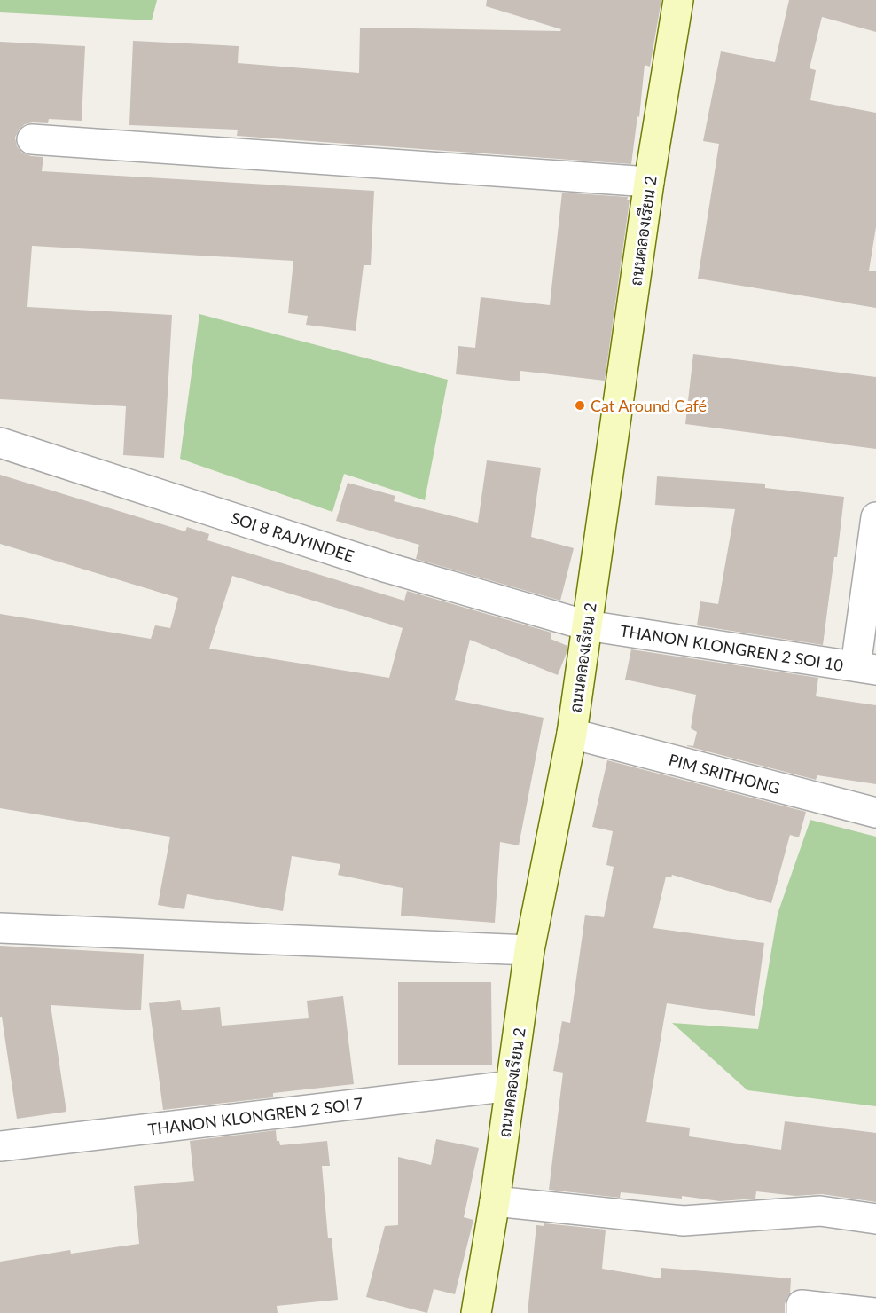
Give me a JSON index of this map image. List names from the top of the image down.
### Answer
{
  "streets": {
    "street": [
      "ถนนคลองเรียน 2",
      "SOI 8 RAJYINDEE",
      "THANON KLONGREN 2 SOI 10",
      "PIM SRITHONG",
      "THANON KLONGREN 2 SOI 7"
    ]
  },
  "crossings": [
    ["ถนนคลองเรียน 2", "SOI 8 RAJYINDEE"],
    ["ถนนคลองเรียน 2", "THANON KLONGREN 2 SOI 10"],
    ["ถนนคลองเรียน 2", "PIM SRITHONG"],
    ["ถนนคลองเรียน 2", "THANON KLONGREN 2 SOI 7"],
    ["SOI 8 RAJYINDEE", "THANON KLONGREN 2 SOI 10"]
  ],
  "places": ["Cat Around Café"]
}
